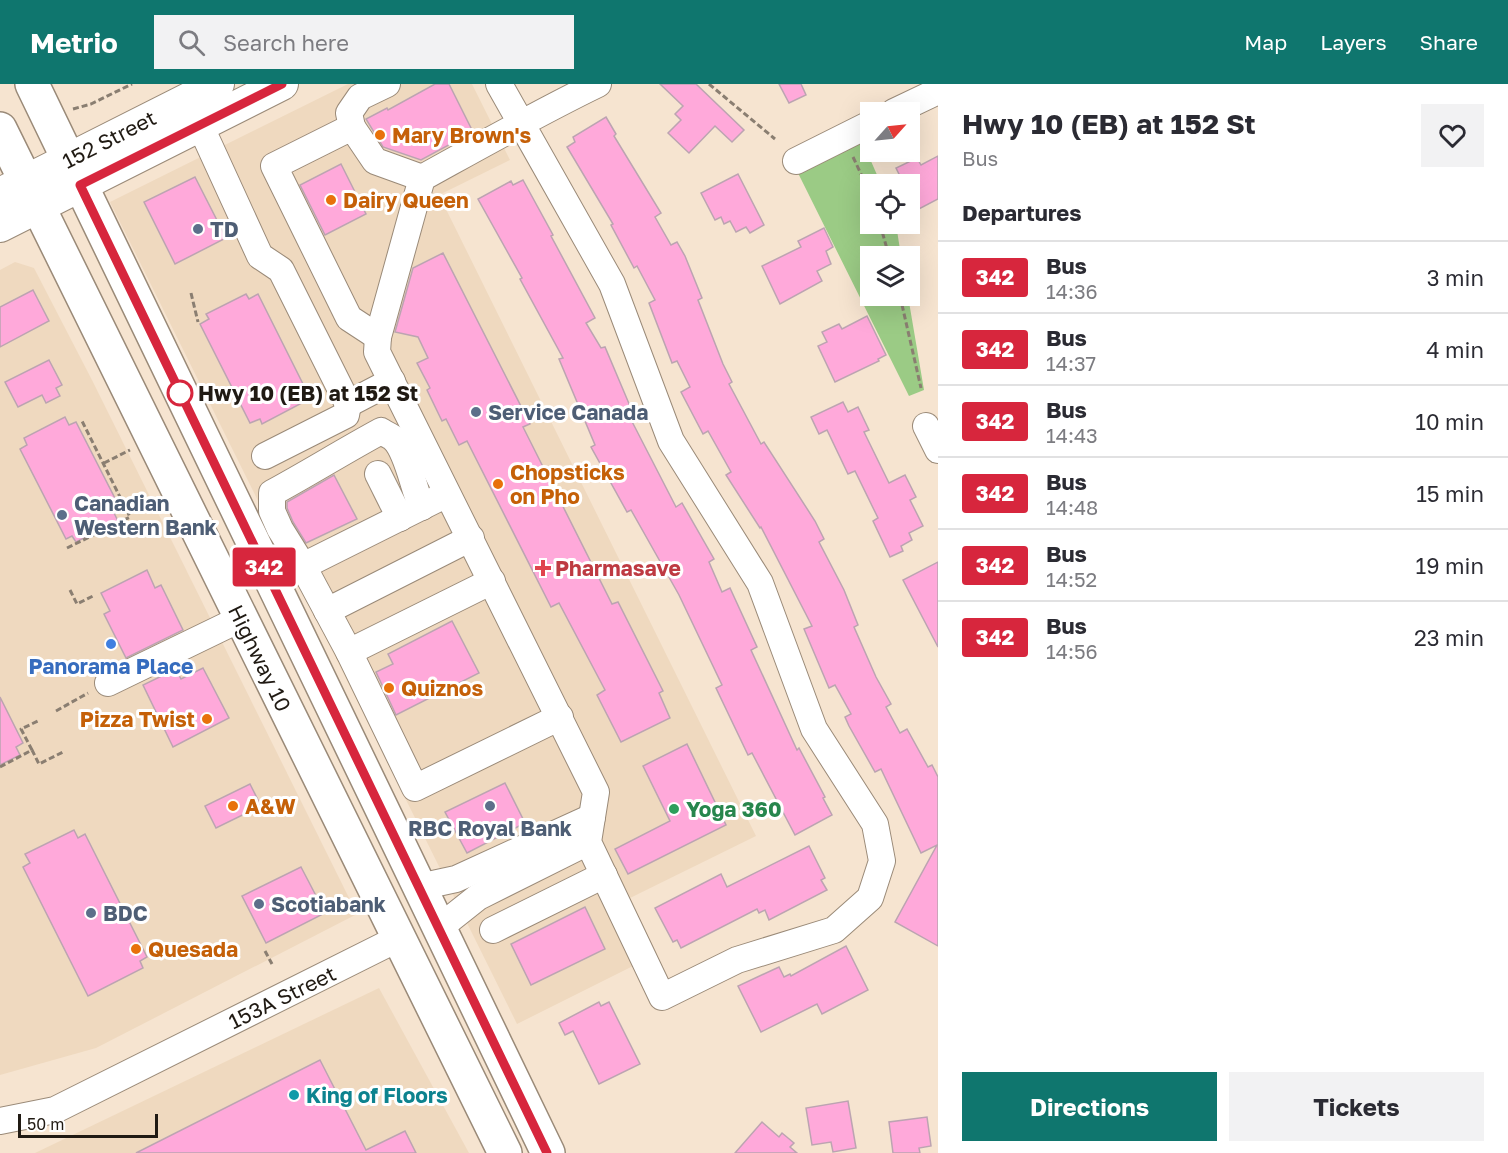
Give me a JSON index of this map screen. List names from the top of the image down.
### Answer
{
  "streets": {
    "highway": ["Highway 10"],
    "main road": ["152 Street"],
    "street": ["153A Street"]
  },
  "crossings": [
    ["152 Street", "Highway 10"],
    ["Highway 10", "153A Street"]
  ],
  "places": {
    "other": [
      "Mary Brown's",
      "Dairy Queen",
      "TD",
      "Hwy 10 (EB) at 152 St",
      "Service Canada",
      "Chopsticks on Pho",
      "Canadian Western Bank",
      "Panorama Place",
      "Quiznos",
      "Pizza Twist",
      "A&W",
      "RBC Royal Bank",
      "Yoga 360",
      "Scotiabank",
      "BDC",
      "Quesada",
      "King of Floors"
    ],
    "health": ["Pharmasave"]
  },
  "lines": ["bus line 342"],
  "scale_bar": "50 m",
  "north": "top right",
  "page": {
    "header": "Metrio",
    "search": "Search here",
    "nav": ["Map", "Layers", "Share"],
    "on_map": "342",
    "heading": [
      ["Hwy 10 (EB) at 152 St", "Bus"],
      "Departures"
    ],
    "list": [
      {
        "mark": "342",
        "name": "Bus",
        "note": "14:36",
        "value": "3 min"
      },
      {
        "mark": "342",
        "name": "Bus",
        "note": "14:37",
        "value": "4 min"
      },
      {
        "mark": "342",
        "name": "Bus",
        "note": "14:43",
        "value": "10 min"
      },
      {
        "mark": "342",
        "name": "Bus",
        "note": "14:48",
        "value": "15 min"
      },
      {
        "mark": "342",
        "name": "Bus",
        "note": "14:52",
        "value": "19 min"
      },
      {
        "mark": "342",
        "name": "Bus",
        "note": "14:56",
        "value": "23 min"
      }
    ],
    "buttons": ["Directions", "Tickets"],
    "scale": "50 m"
  }
}
